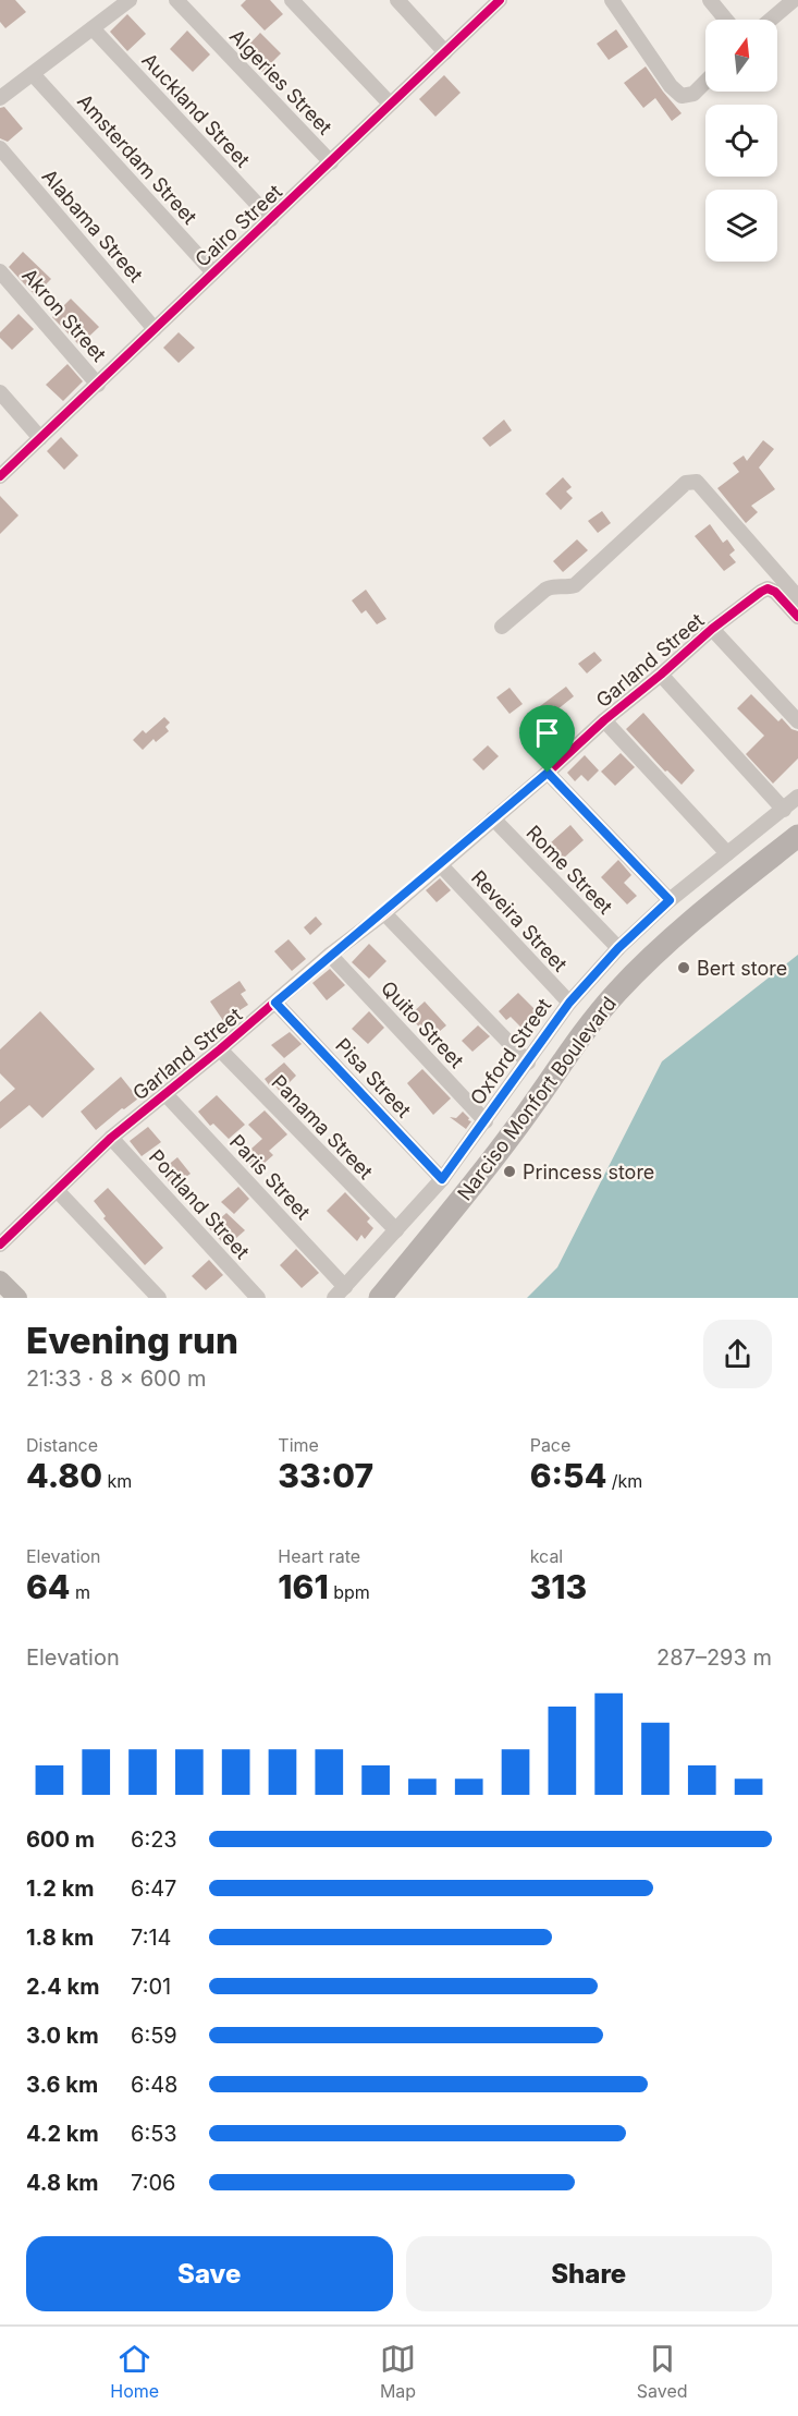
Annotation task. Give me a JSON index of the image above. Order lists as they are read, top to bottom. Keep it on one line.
{"streets":{"main road":["Narciso Monfort Boulevard"],"street":["Algeries Street","Auckland Street","Amsterdam Street","Alabama Street","Cairo Street","Akron Street","Garland Street","Rome Street","Reveira Street","Quito Street","Oxford Street","Pisa Street","Panama Street","Paris Street","Portland Street"]},"crossings":[["Algeries Street","Cairo Street"],["Auckland Street","Cairo Street"],["Amsterdam Street","Cairo Street"],["Alabama Street","Cairo Street"],["Cairo Street","Akron Street"],["Garland Street","Rome Street"],["Garland Street","Reveira Street"],["Garland Street","Quito Street"],["Garland Street","Pisa Street"],["Garland Street","Panama Street"],["Garland Street","Paris Street"],["Garland Street","Portland Street"],["Rome Street","Oxford Street"],["Reveira Street","Oxford Street"],["Quito Street","Oxford Street"],["Oxford Street","Pisa Street"],["Oxford Street","Panama Street"],["Oxford Street","Paris Street"]],"places":["Bert store","Princess store"],"north":"top","page":{"heading":["Evening run","21:33 · 8 × 600 m"],"stats":[["Distance","4.80 km"],["Time","33:07"],["Pace","6:54 /km"],["Elevation","64 m"],["Heart rate","161 bpm"],["kcal","313"]],"chart":["Elevation","287–293 m"],"list":[{"name":"600 m","note":"6:23"},{"name":"1.2 km","note":"6:47"},{"name":"1.8 km","note":"7:14"},{"name":"2.4 km","note":"7:01"},{"name":"3.0 km","note":"6:59"},{"name":"3.6 km","note":"6:48"},{"name":"4.2 km","note":"6:53"},{"name":"4.8 km","note":"7:06"}],"buttons":["Save","Share"],"tabs":["Home","Map","Saved"]}}
